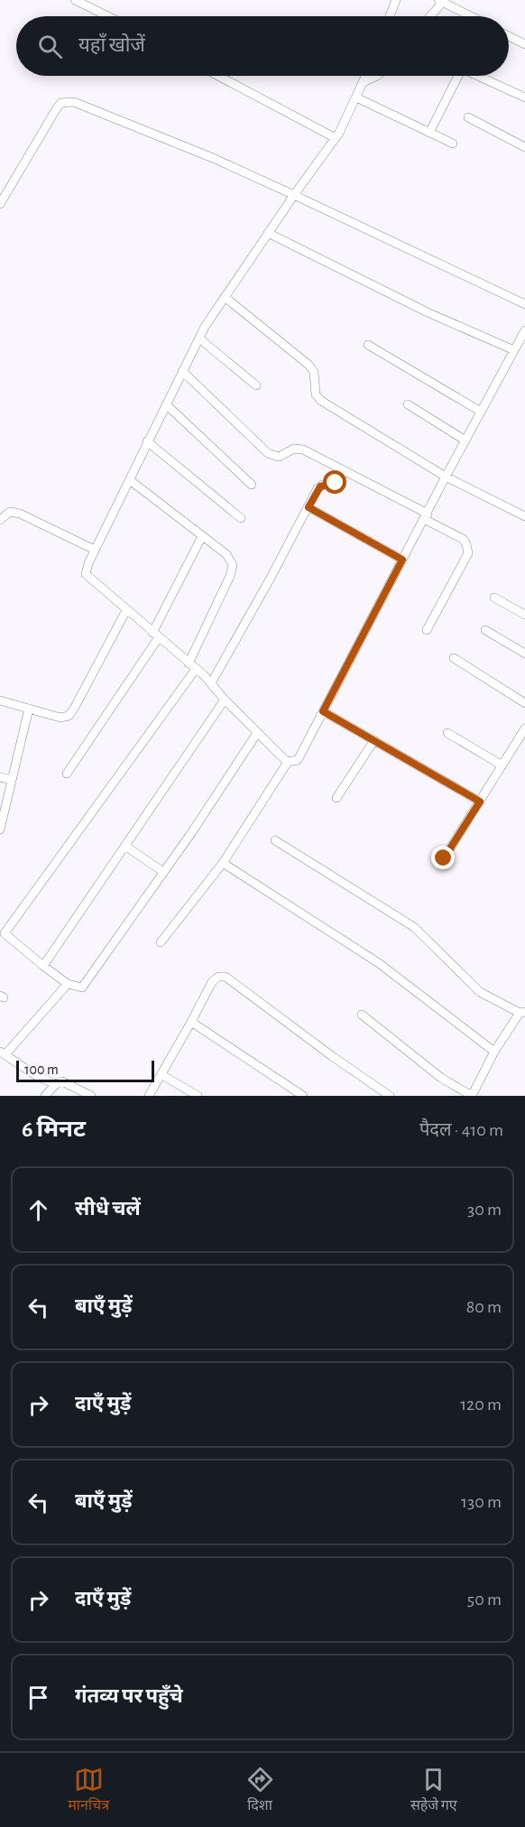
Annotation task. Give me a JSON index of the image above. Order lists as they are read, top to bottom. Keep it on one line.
{"scale_bar":"100 m","page":{"search":"यहाँ खोजें","scale":"100 m","heading":["6 मिनट","पैदल · 410 m"],"list":[["सीधे चलें","30 m"],["बाएँ मुड़ें","80 m"],["दाएँ मुड़ें","120 m"],["बाएँ मुड़ें","130 m"],["दाएँ मुड़ें","50 m"],"गंतव्य पर पहुँचे"],"nav":["मानचित्र","दिशा","सहेजे गए"]}}
